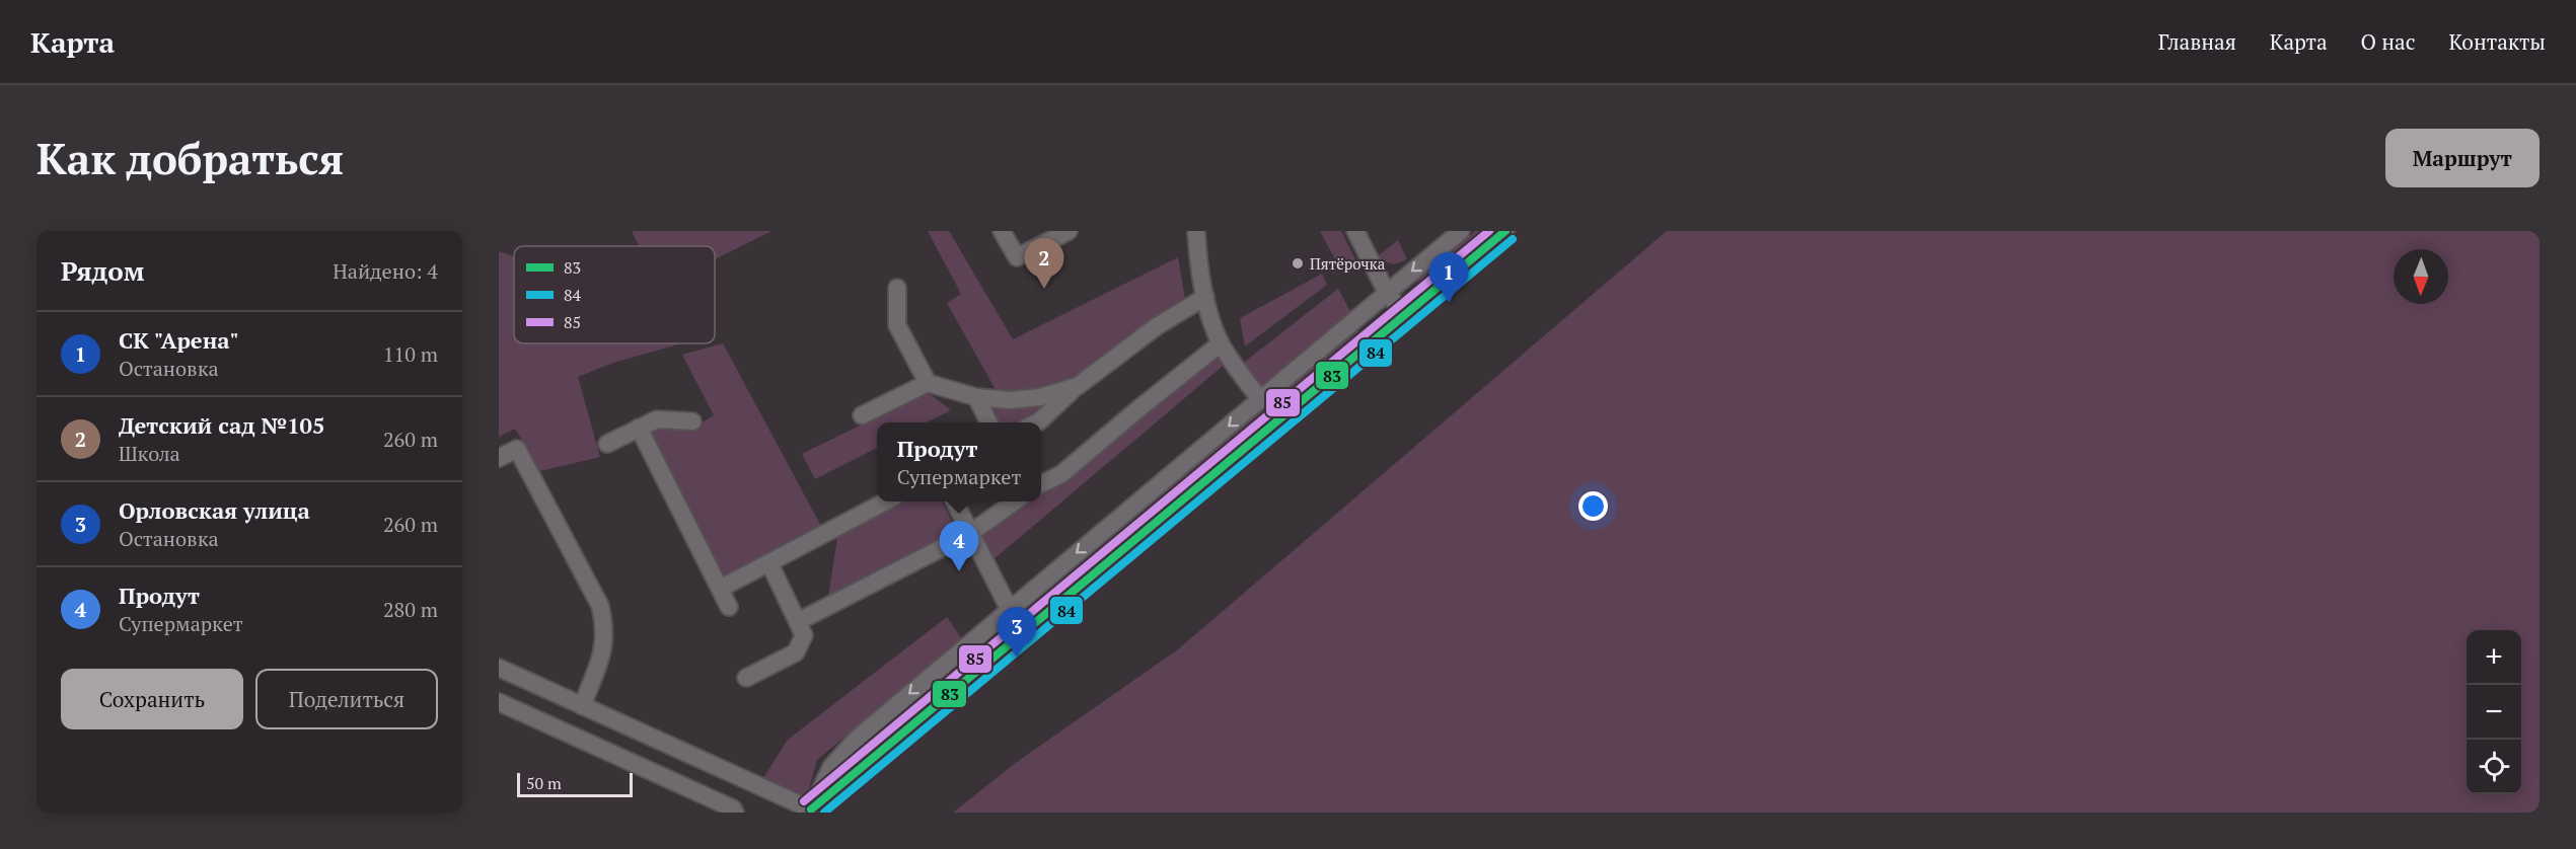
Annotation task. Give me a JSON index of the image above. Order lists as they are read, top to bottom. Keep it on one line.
{"places":["Пятёрочка"],"lines":["transit line 83","transit line 85","transit line 84"],"legend":["83","84","85"],"scale_bar":"50 m","north":"bottom","page":{"header":"Карта","nav":["Главная","Карта","О нас","Контакты"],"buttons":["Маршрут",["Сохранить","Поделиться"]],"title":"Как добраться","heading":["Рядом","Найдено: 4"],"pins":["2","1","4","3"],"list":[{"mark":"1","name":"СК \"Арена\"","note":"Остановка","value":"110 m"},{"mark":"2","name":"Детский сад №105","note":"Школа","value":"260 m"},{"mark":"3","name":"Орловская улица","note":"Остановка","value":"260 m"},{"mark":"4","name":"Продут","note":"Супермаркет","value":"280 m"}],"popup":["Продут","Супермаркет"],"map_buttons":["+","−"],"scale":"50 m"}}
